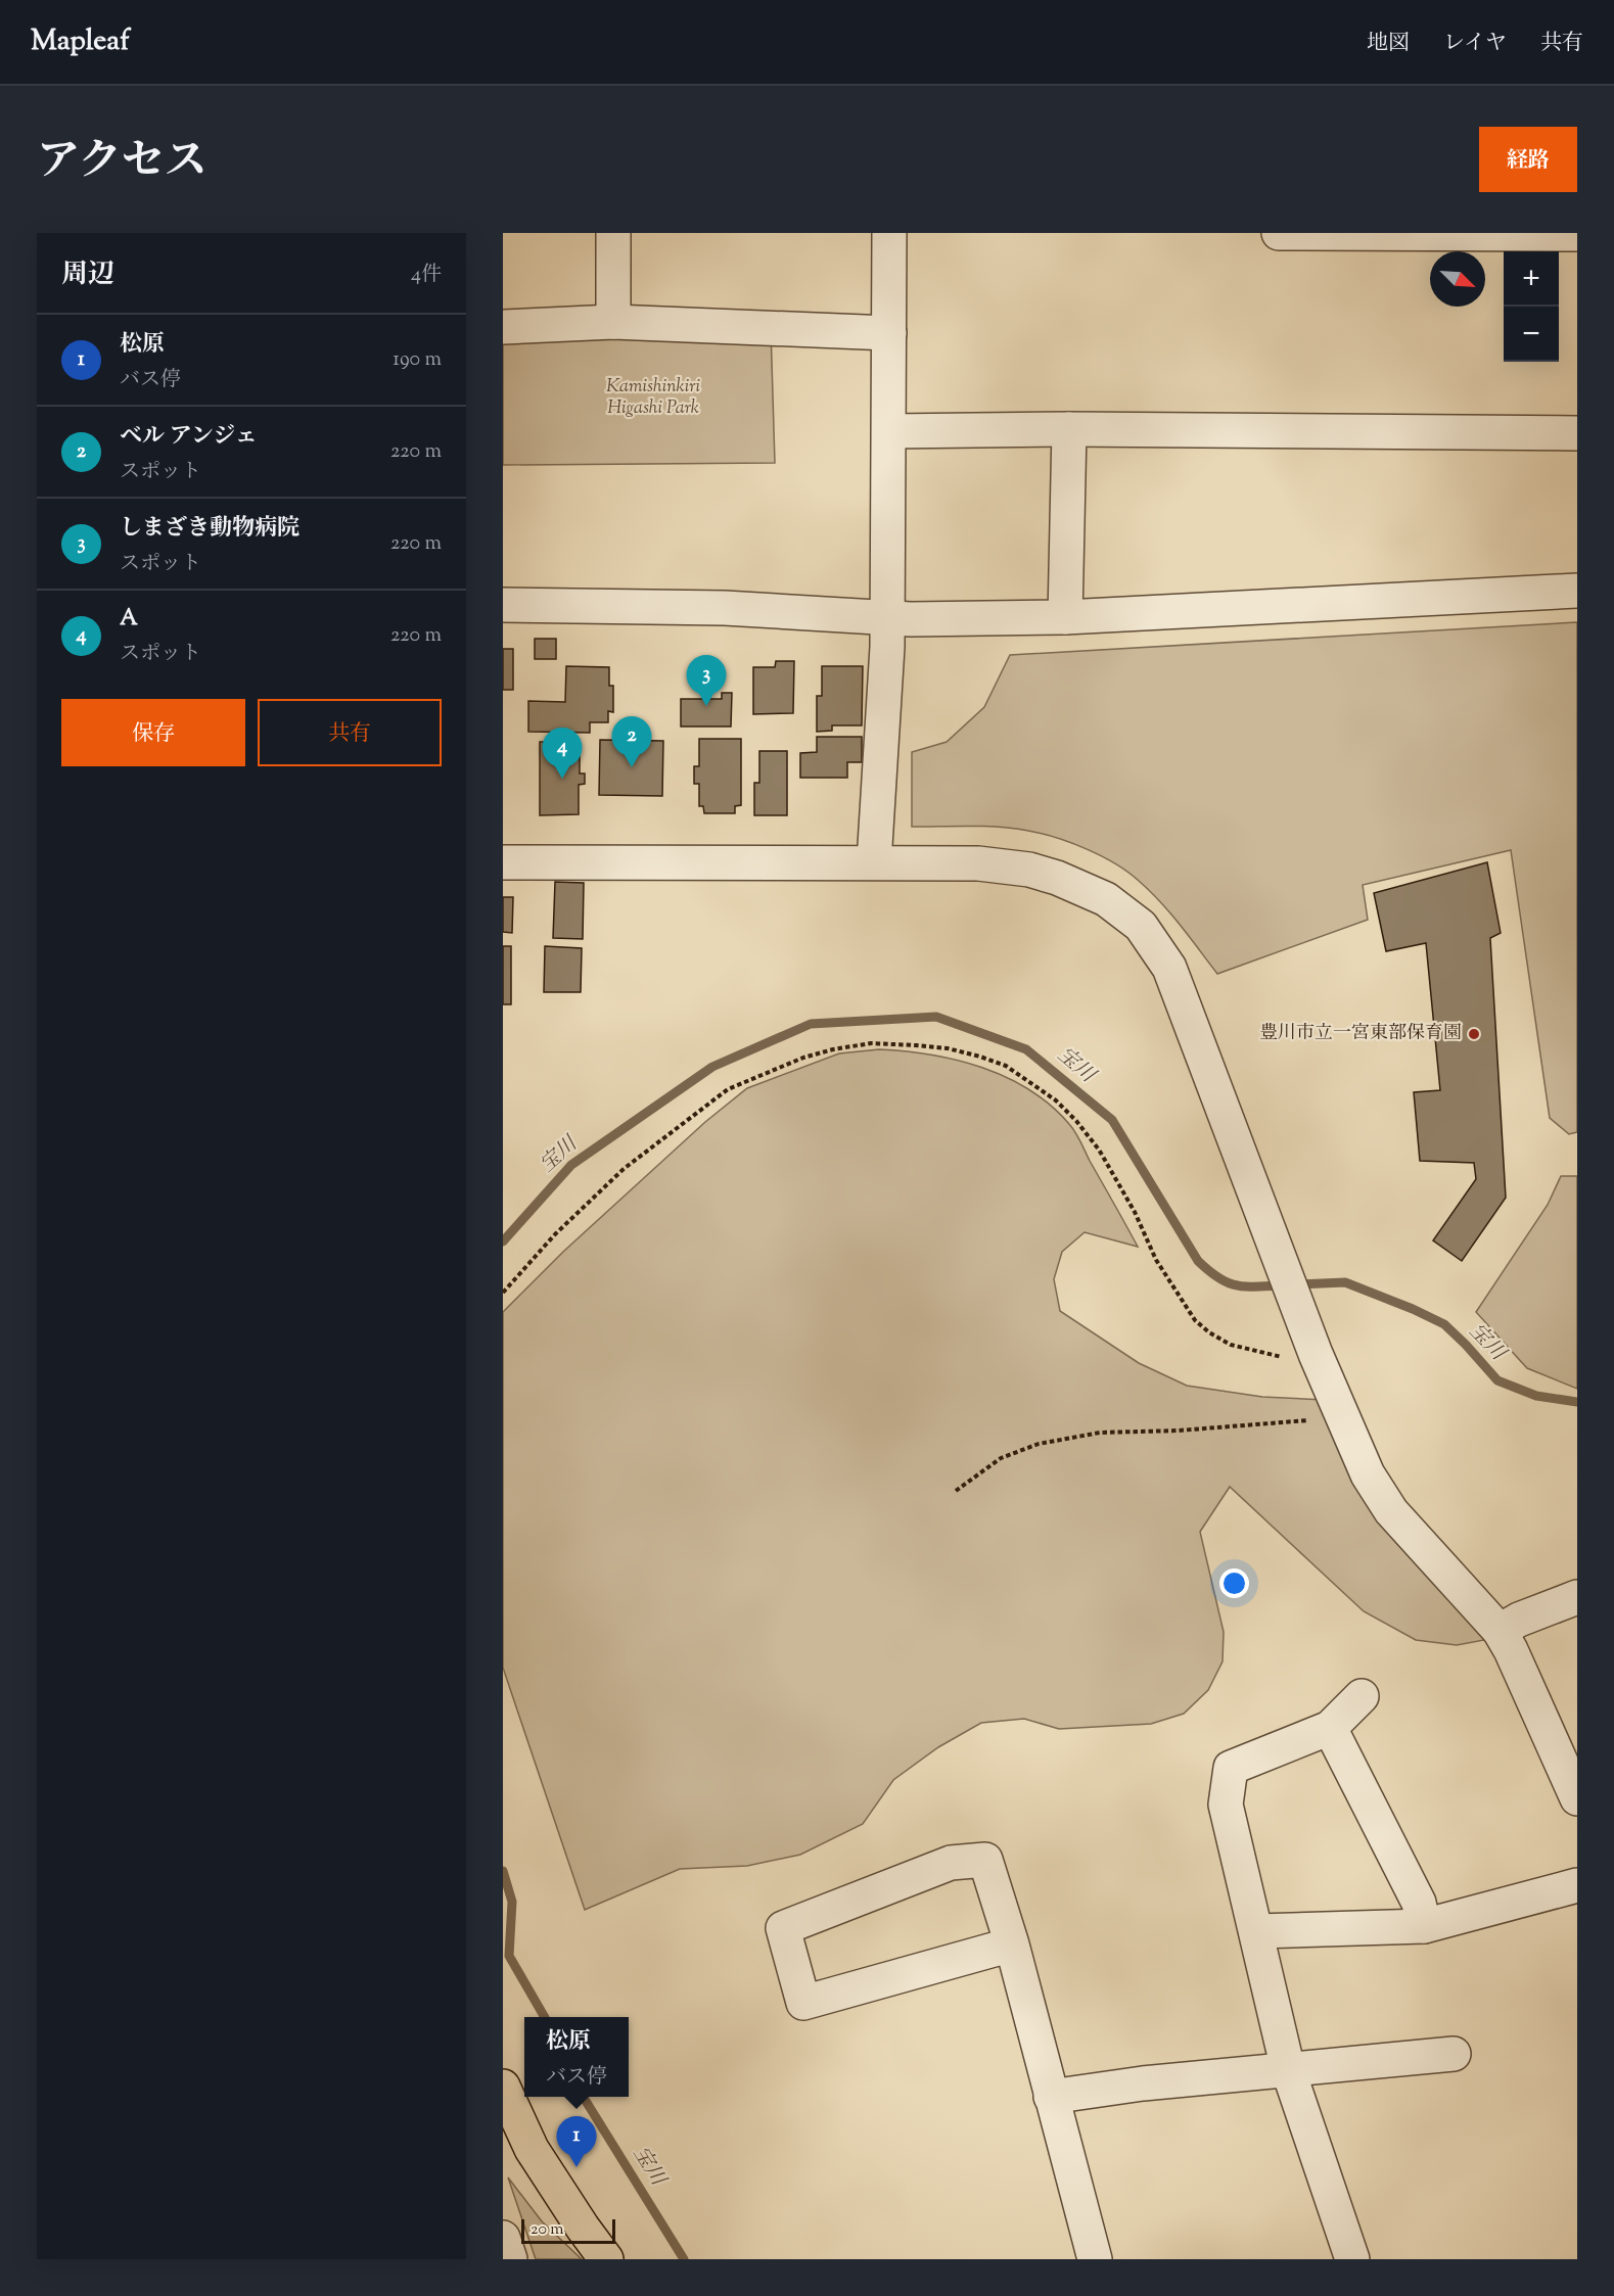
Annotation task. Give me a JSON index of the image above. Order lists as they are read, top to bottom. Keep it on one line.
{"water":["宝川"],"parks":["Kamishinkiri Higashi Park"],"places":["豊川市立一宮東部保育園"],"scale_bar":"20 m","north":"bottom right","page":{"header":"Mapleaf","nav":["地図","レイヤ","共有"],"title":"アクセス","buttons":["経路",["保存","共有"]],"heading":["周辺","4件"],"map_buttons":["+","−"],"list":[{"mark":"1","name":"松原","note":"バス停","value":"190 m"},{"mark":"2","name":"ベル アンジェ","note":"スポット","value":"220 m"},{"mark":"3","name":"しまざき動物病院","note":"スポット","value":"220 m"},{"mark":"4","name":"A","note":"スポット","value":"220 m"}],"pins":["3","2","4","1"],"popup":["松原","バス停"],"scale":"20 m"}}
